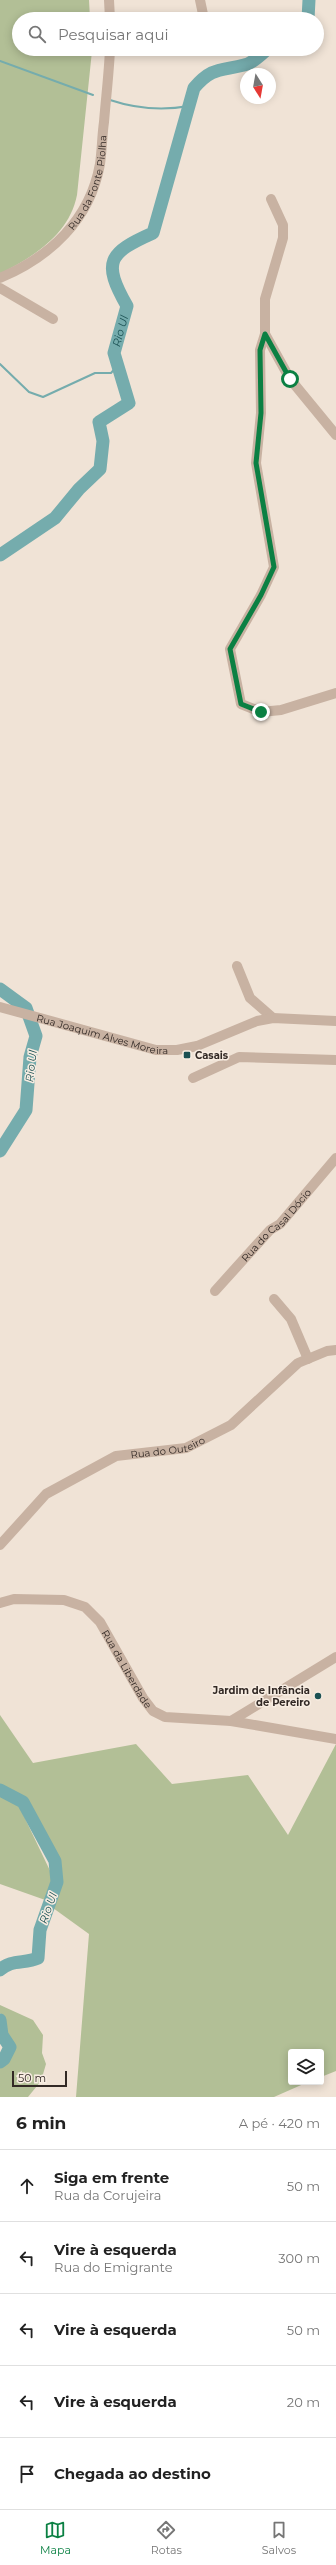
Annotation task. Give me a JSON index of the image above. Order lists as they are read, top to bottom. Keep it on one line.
{"streets":{"street":["Rua da Fonte Piolha","Rua Joaquim Alves Moreira","Rua do Casal Dócio","Rua do Outeiro","Rua da Liberdade"]},"water":["Rio Ul"],"places":{"transit":["Casais"],"other":["Jardim de Infância de Pereiro"]},"scale_bar":"50 m","north":"bottom","page":{"search":"Pesquisar aqui","scale":"50 m","heading":["6 min","A pé · 420 m"],"list":[["Siga em frente","Rua da Corujeira","50 m"],["Vire à esquerda","Rua do Emigrante","300 m"],["Vire à esquerda","50 m"],["Vire à esquerda","20 m"],"Chegada ao destino"],"nav":["Mapa","Rotas","Salvos"]}}
